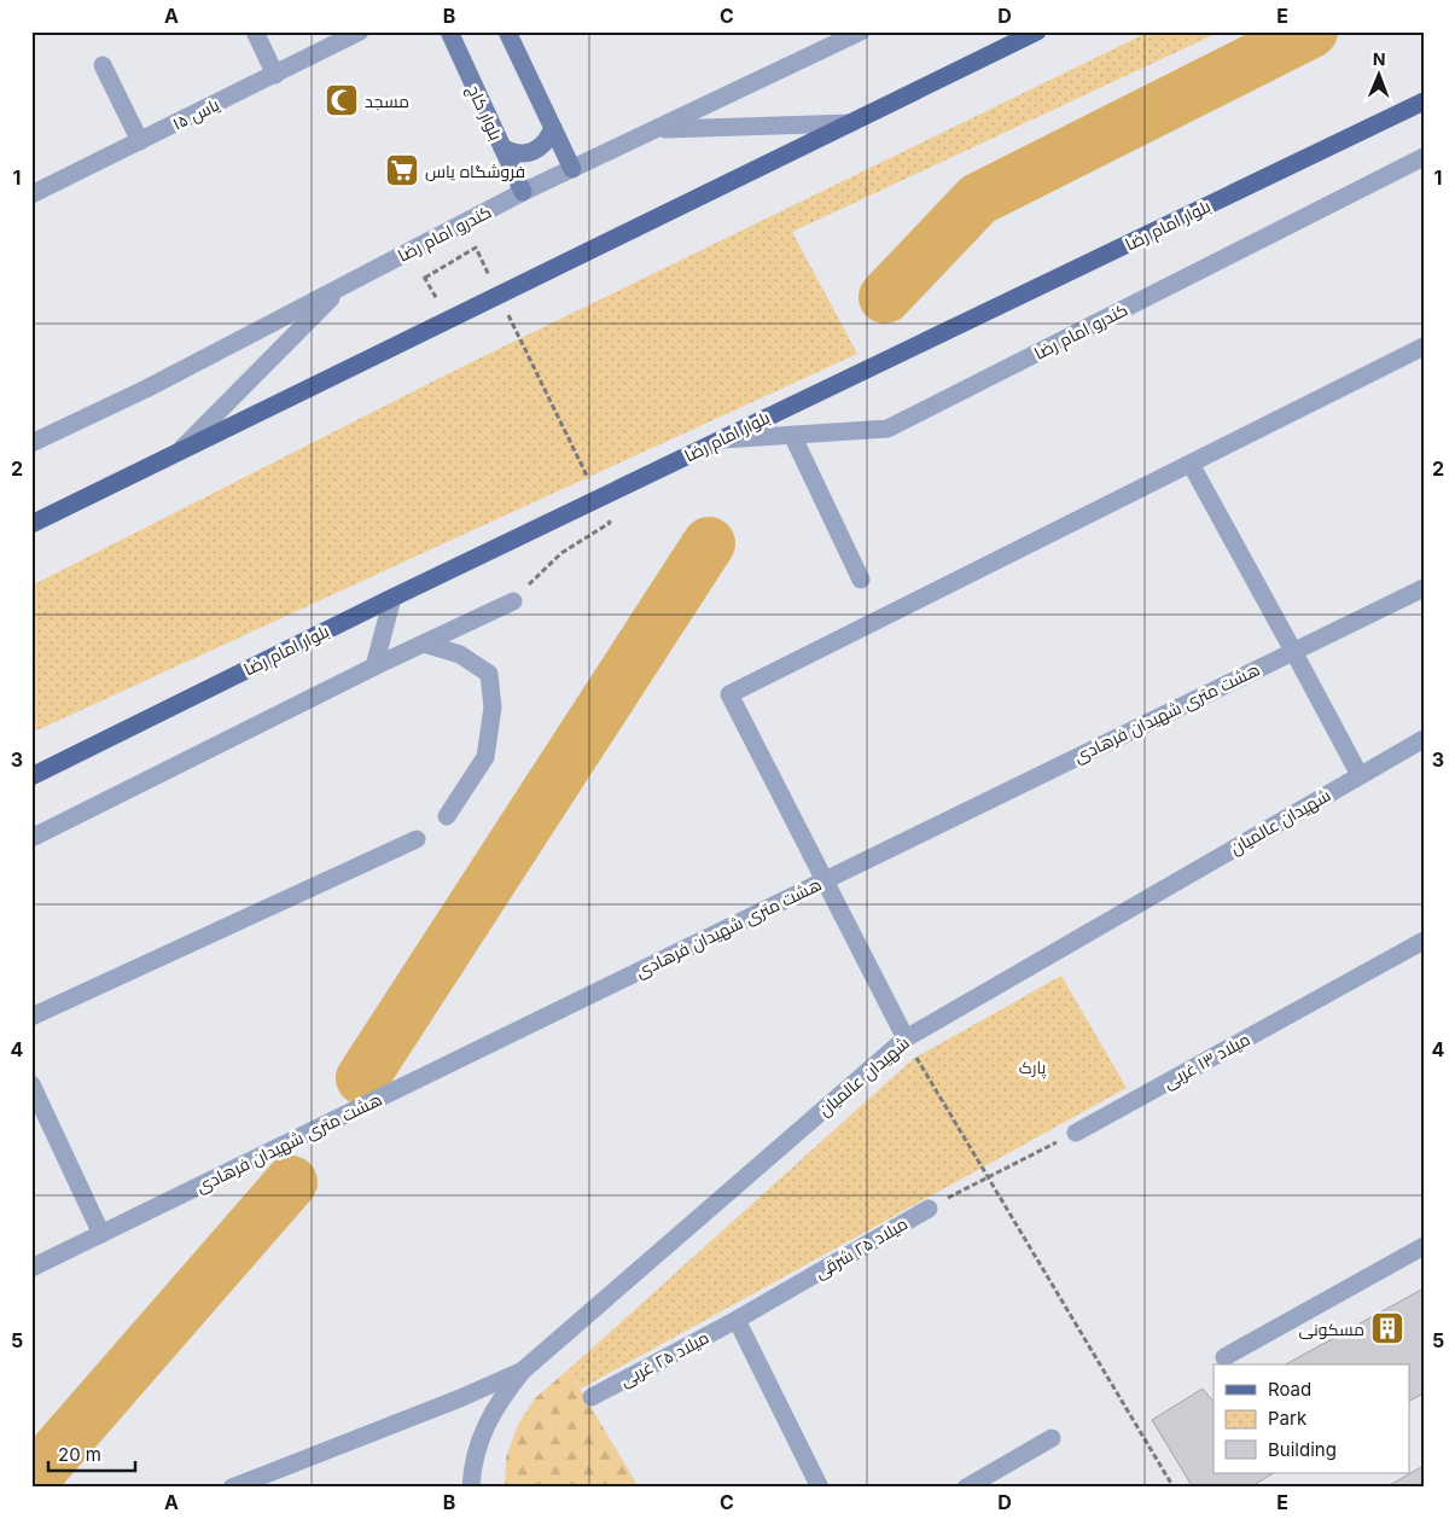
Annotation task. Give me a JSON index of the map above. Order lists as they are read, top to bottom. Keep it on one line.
{"streets":{"main road":["بلوار کاج","بلوار امام رضا"],"street":["یاس ۱۵","کندرو امام رضا","هشت متری شهیدان فرهادی","شهیدان عالمیان","میلاد ۱۳ غربی","میلاد ۲۵ شرقی","میلاد ۲۵ غربی"]},"crossings":[["بلوار کاج","کندرو امام رضا"],["بلوار امام رضا","کندرو امام رضا"],["میلاد ۲۵ شرقی","میلاد ۲۵ غربی"]],"parks":["پارک"],"places":{"mosque":["مسجد"],"supermarket":["فروشگاه یاس"],"building":["مسکونی"]},"legend":["Road","Park","Building"],"scale_bar":"20 m","north":"top","grid":{"columns":["A","B","C","D","E"],"rows":["1","2","3","4","5"]}}
